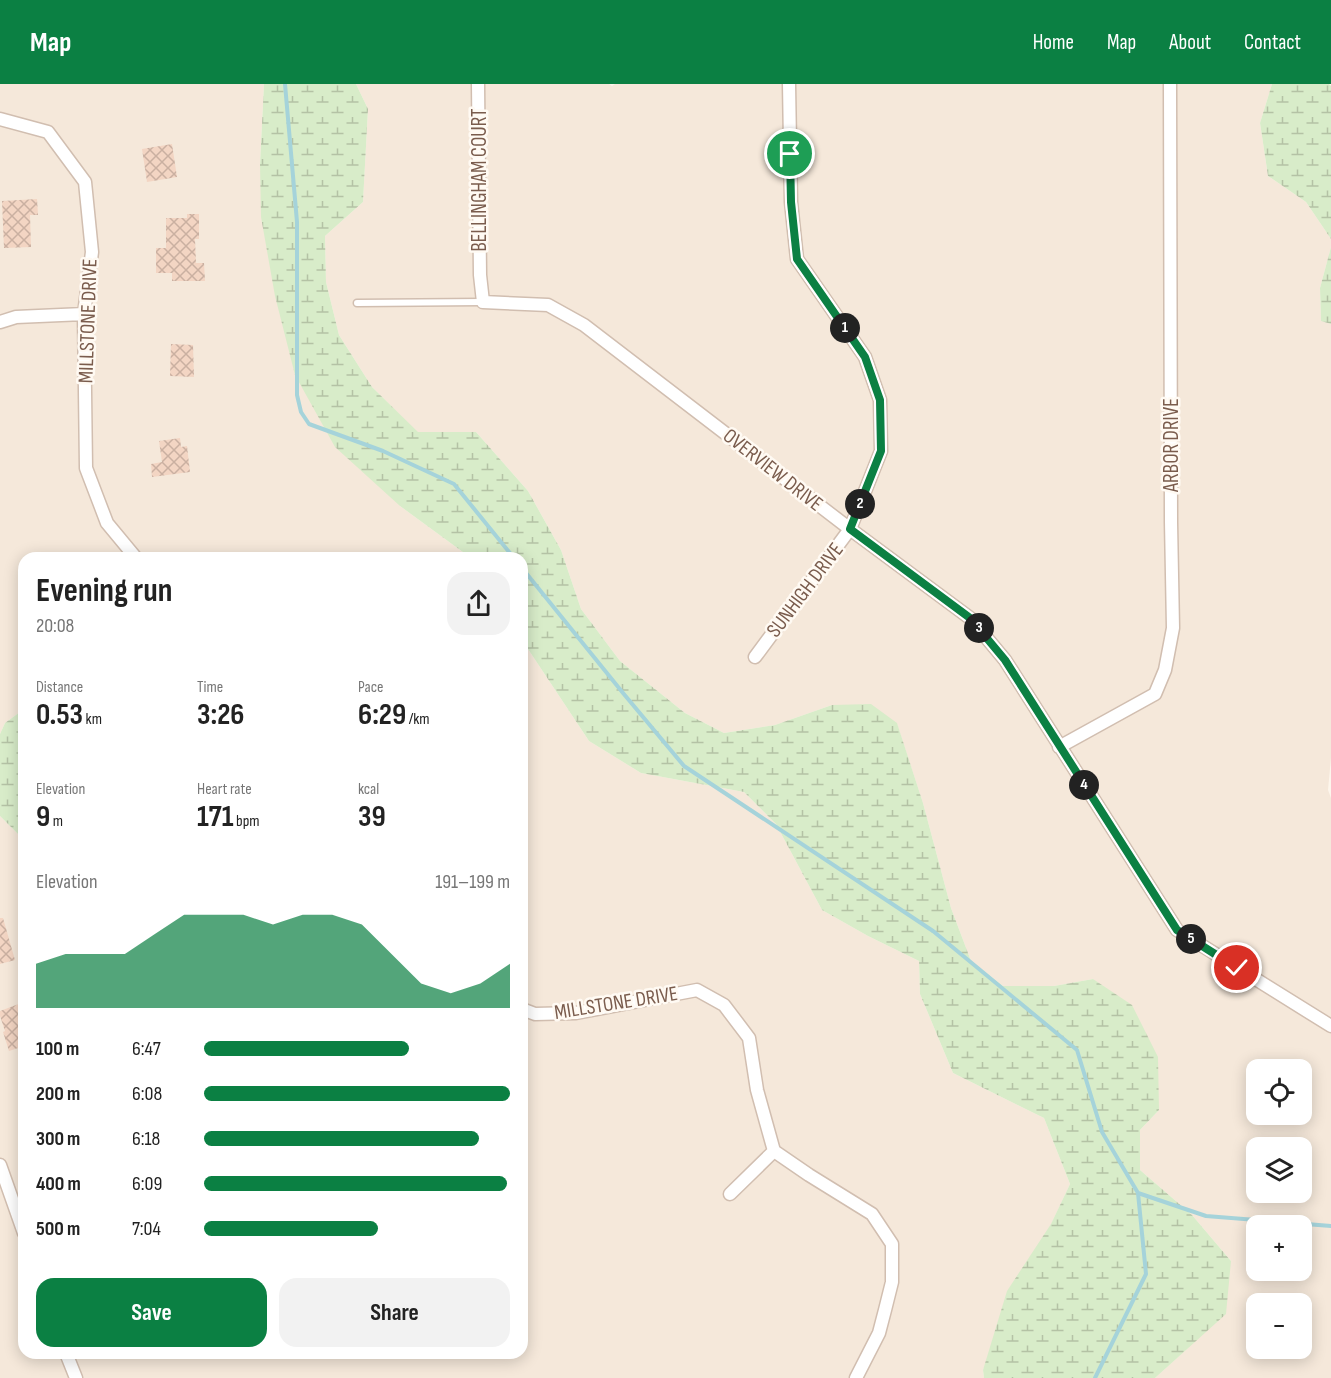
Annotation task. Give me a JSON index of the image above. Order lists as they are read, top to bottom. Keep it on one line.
{"streets":{"street":["BELLINGHAM COURT","MILLSTONE DRIVE","ARBOR DRIVE","OVERVIEW DRIVE","SUNHIGH DRIVE"]},"crossings":[["BELLINGHAM COURT","OVERVIEW DRIVE"],["ARBOR DRIVE","OVERVIEW DRIVE"],["OVERVIEW DRIVE","SUNHIGH DRIVE"]],"page":{"header":"Map","nav":["Home","Map","About","Contact"],"pins":["1","2","3","4","5"],"heading":["Evening run","20:08"],"stats":[["Distance","0.53 km"],["Time","3:26"],["Pace","6:29 /km"],["Elevation","9 m"],["Heart rate","171 bpm"],["kcal","39"]],"chart":["Elevation","191–199 m"],"list":[{"name":"100 m","note":"6:47"},{"name":"200 m","note":"6:08"},{"name":"300 m","note":"6:18"},{"name":"400 m","note":"6:09"},{"name":"500 m","note":"7:04"}],"map_buttons":["+","−"],"buttons":["Save","Share"]}}
